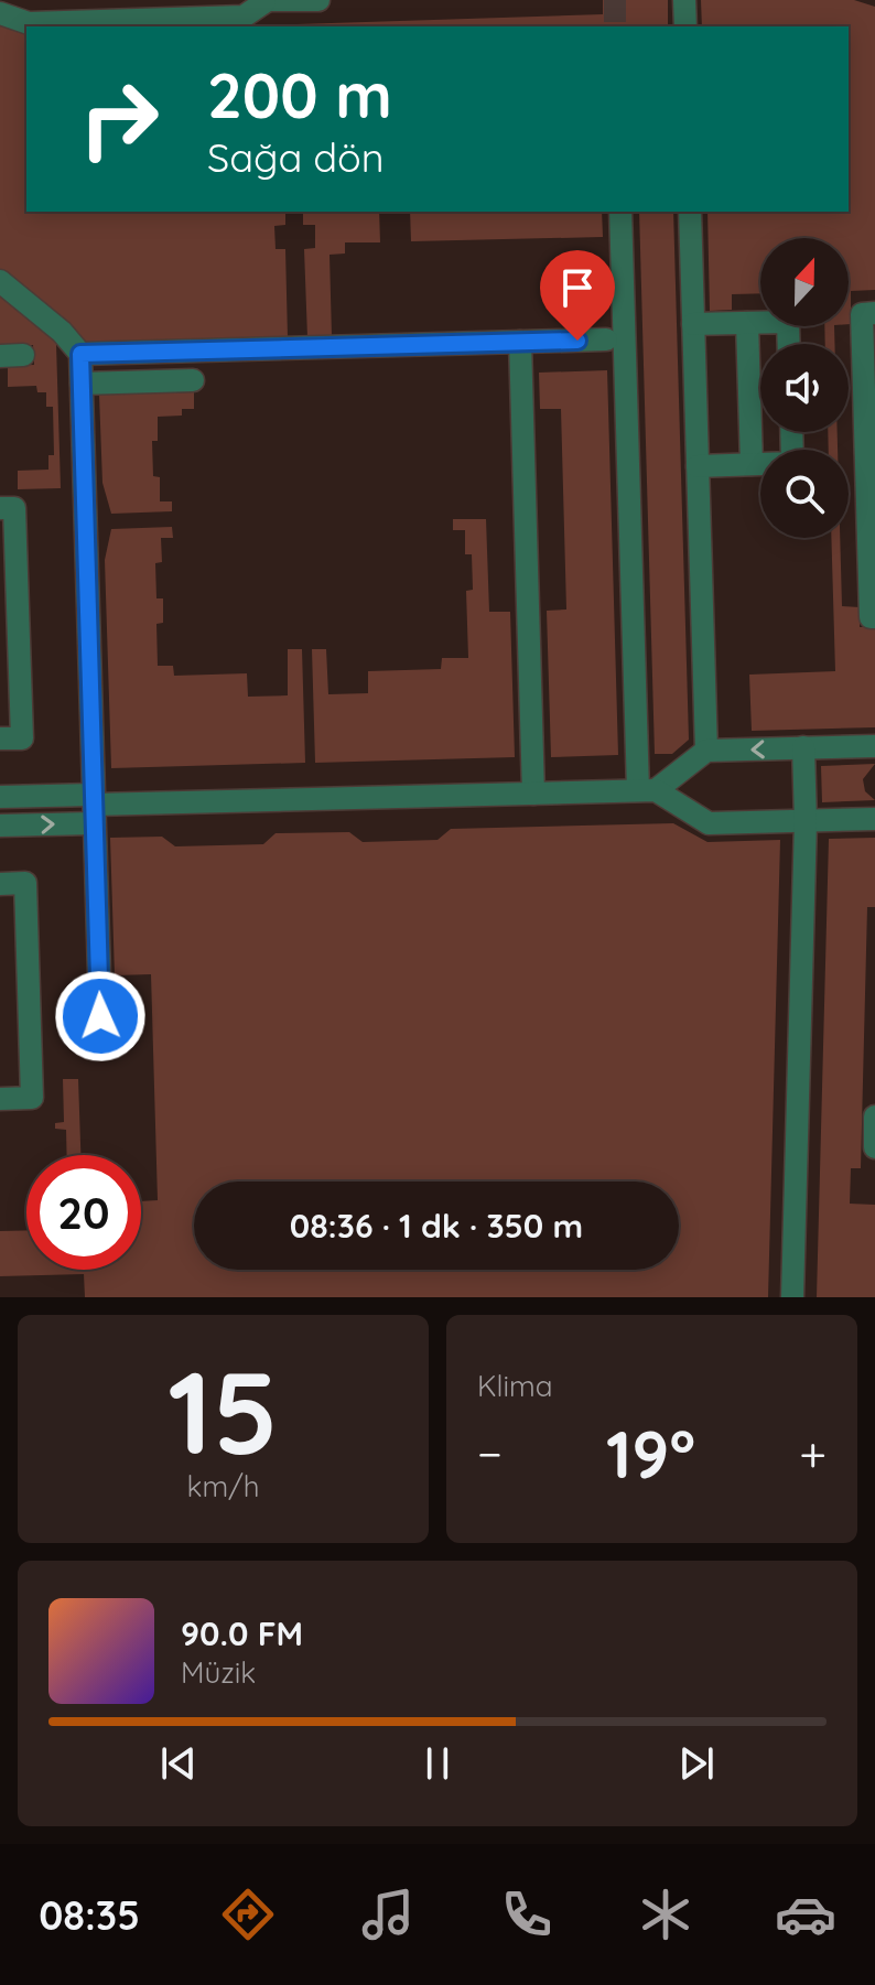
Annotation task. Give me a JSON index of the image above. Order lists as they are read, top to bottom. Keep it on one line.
{"north":"top","page":{"turn":["200 m","Sağa dön"],"limit":"20","trip":"08:36 · 1 dk · 350 m","tile":[["15","km/h"],"Klima"],"heat":["−","19°","+"],"song":["90.0 FM","Müzik"],"tabs":"08:35"}}
